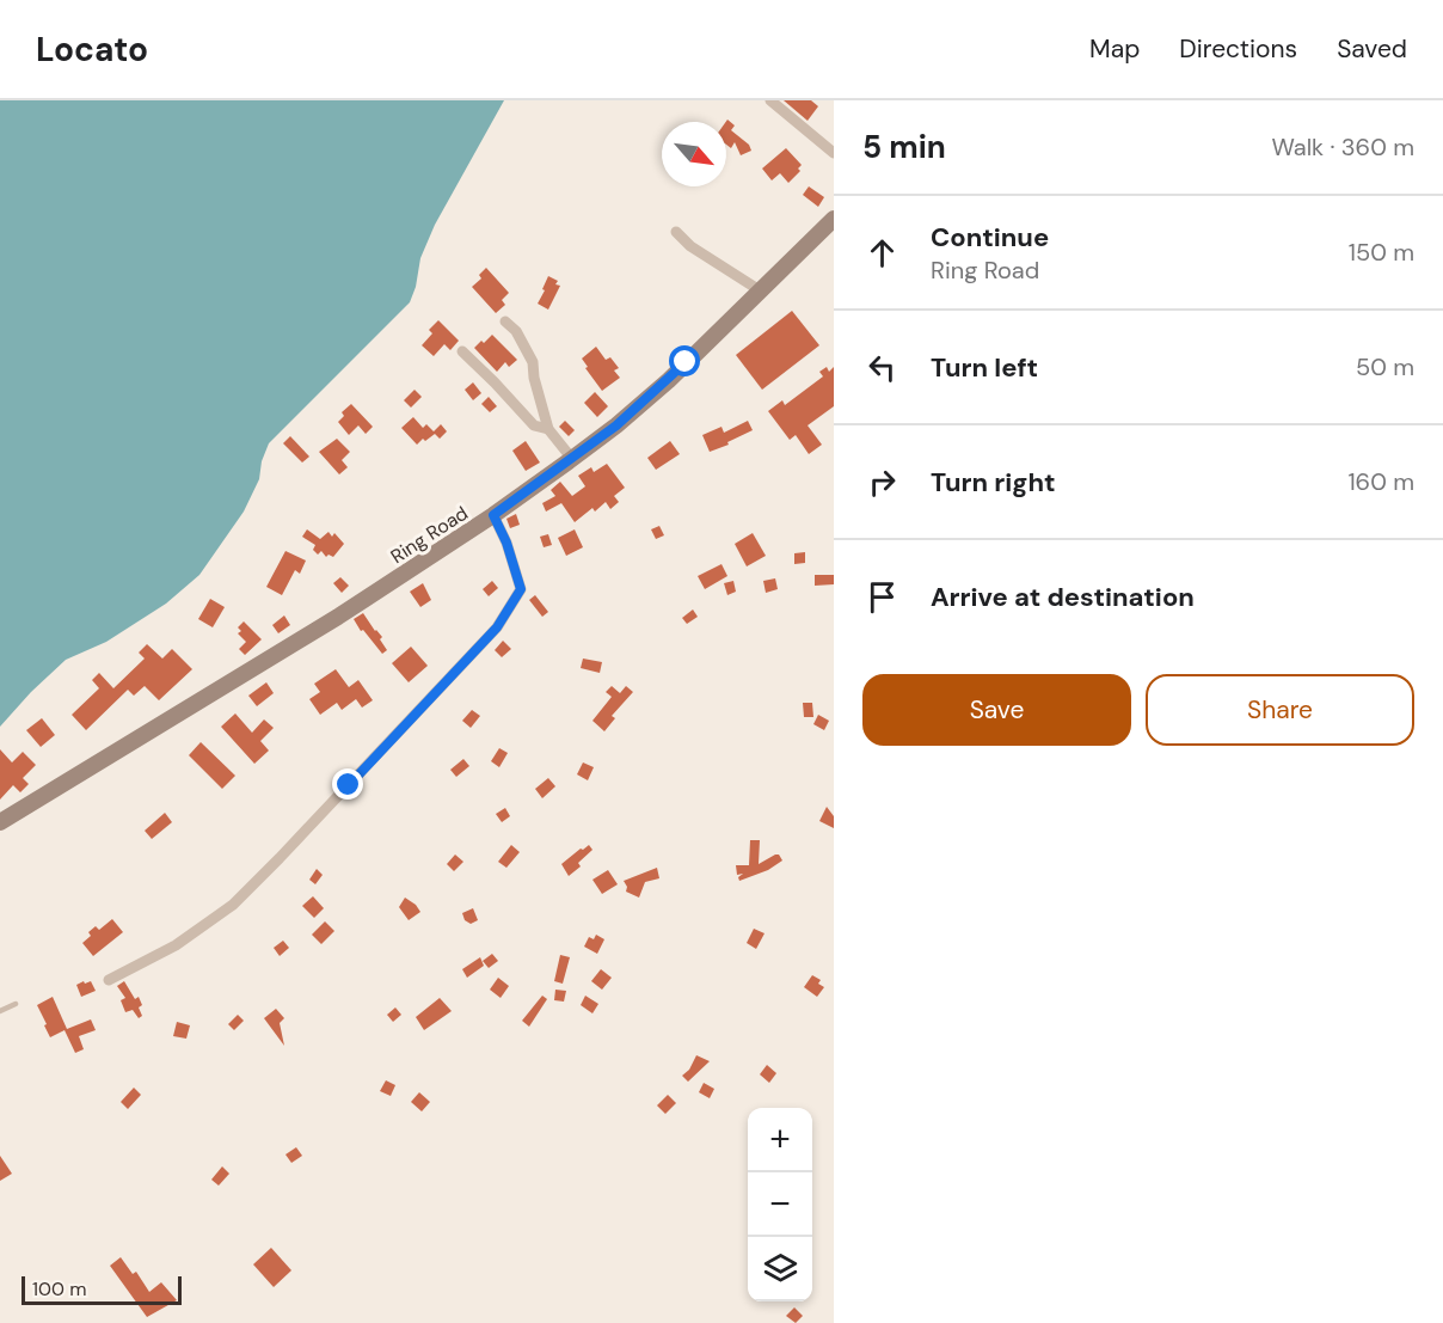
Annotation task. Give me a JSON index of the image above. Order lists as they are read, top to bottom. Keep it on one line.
{"streets":{"main road":["Ring Road"]},"scale_bar":"100 m","north":"bottom right","page":{"header":"Locato","nav":["Map","Directions","Saved"],"heading":["5 min","Walk · 360 m"],"list":[["Continue","Ring Road","150 m"],["Turn left","50 m"],["Turn right","160 m"],"Arrive at destination"],"buttons":["Save","Share"],"map_buttons":["+","−"],"scale":"100 m"}}
